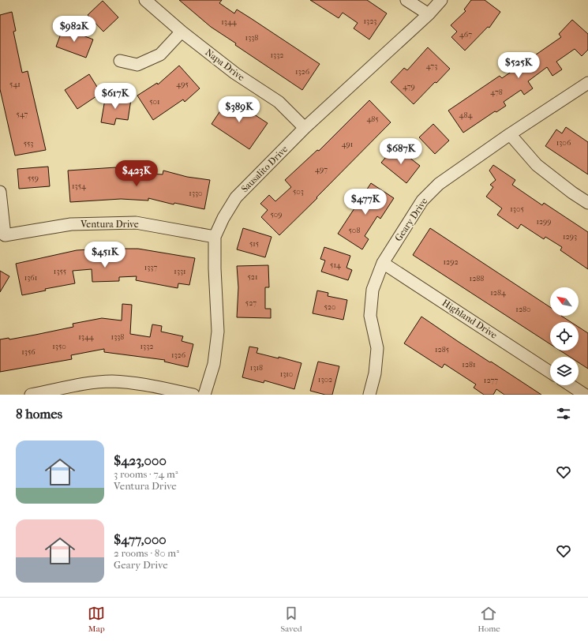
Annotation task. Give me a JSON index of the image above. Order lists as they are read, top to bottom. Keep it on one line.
{"streets":{"street":["Napa Drive","Sausalito Drive","Geary Drive","Ventura Drive","Highland Drive"]},"crossings":[["Napa Drive","Sausalito Drive"],["Sausalito Drive","Ventura Drive"],["Geary Drive","Highland Drive"]],"house_numbers":["1323","1344","467","1338","1332","473","1326","541","495","479","478","501","547","484","485","1306","553","491","497","559","1354","503","1330","1305","509","1299","508","1293","515","1292","514","1337","1355","1331","521","1361","1288","1284","527","520","1280","1344","1338","1350","1332","1285","1356","1326","1281","1318","1310","1302","1277"],"north":"top left","page":{"price":["$982K","$525K","$617K","$389K","$687K","$423K","$477K","$451K"],"heading":"8 homes","list":[{"name":"$423,000","note":"3 rooms · 74 m² · Ventura Drive"},{"name":"$477,000","note":"2 rooms · 80 m² · Geary Drive"}],"tabs":["Map","Saved","Home"]}}
